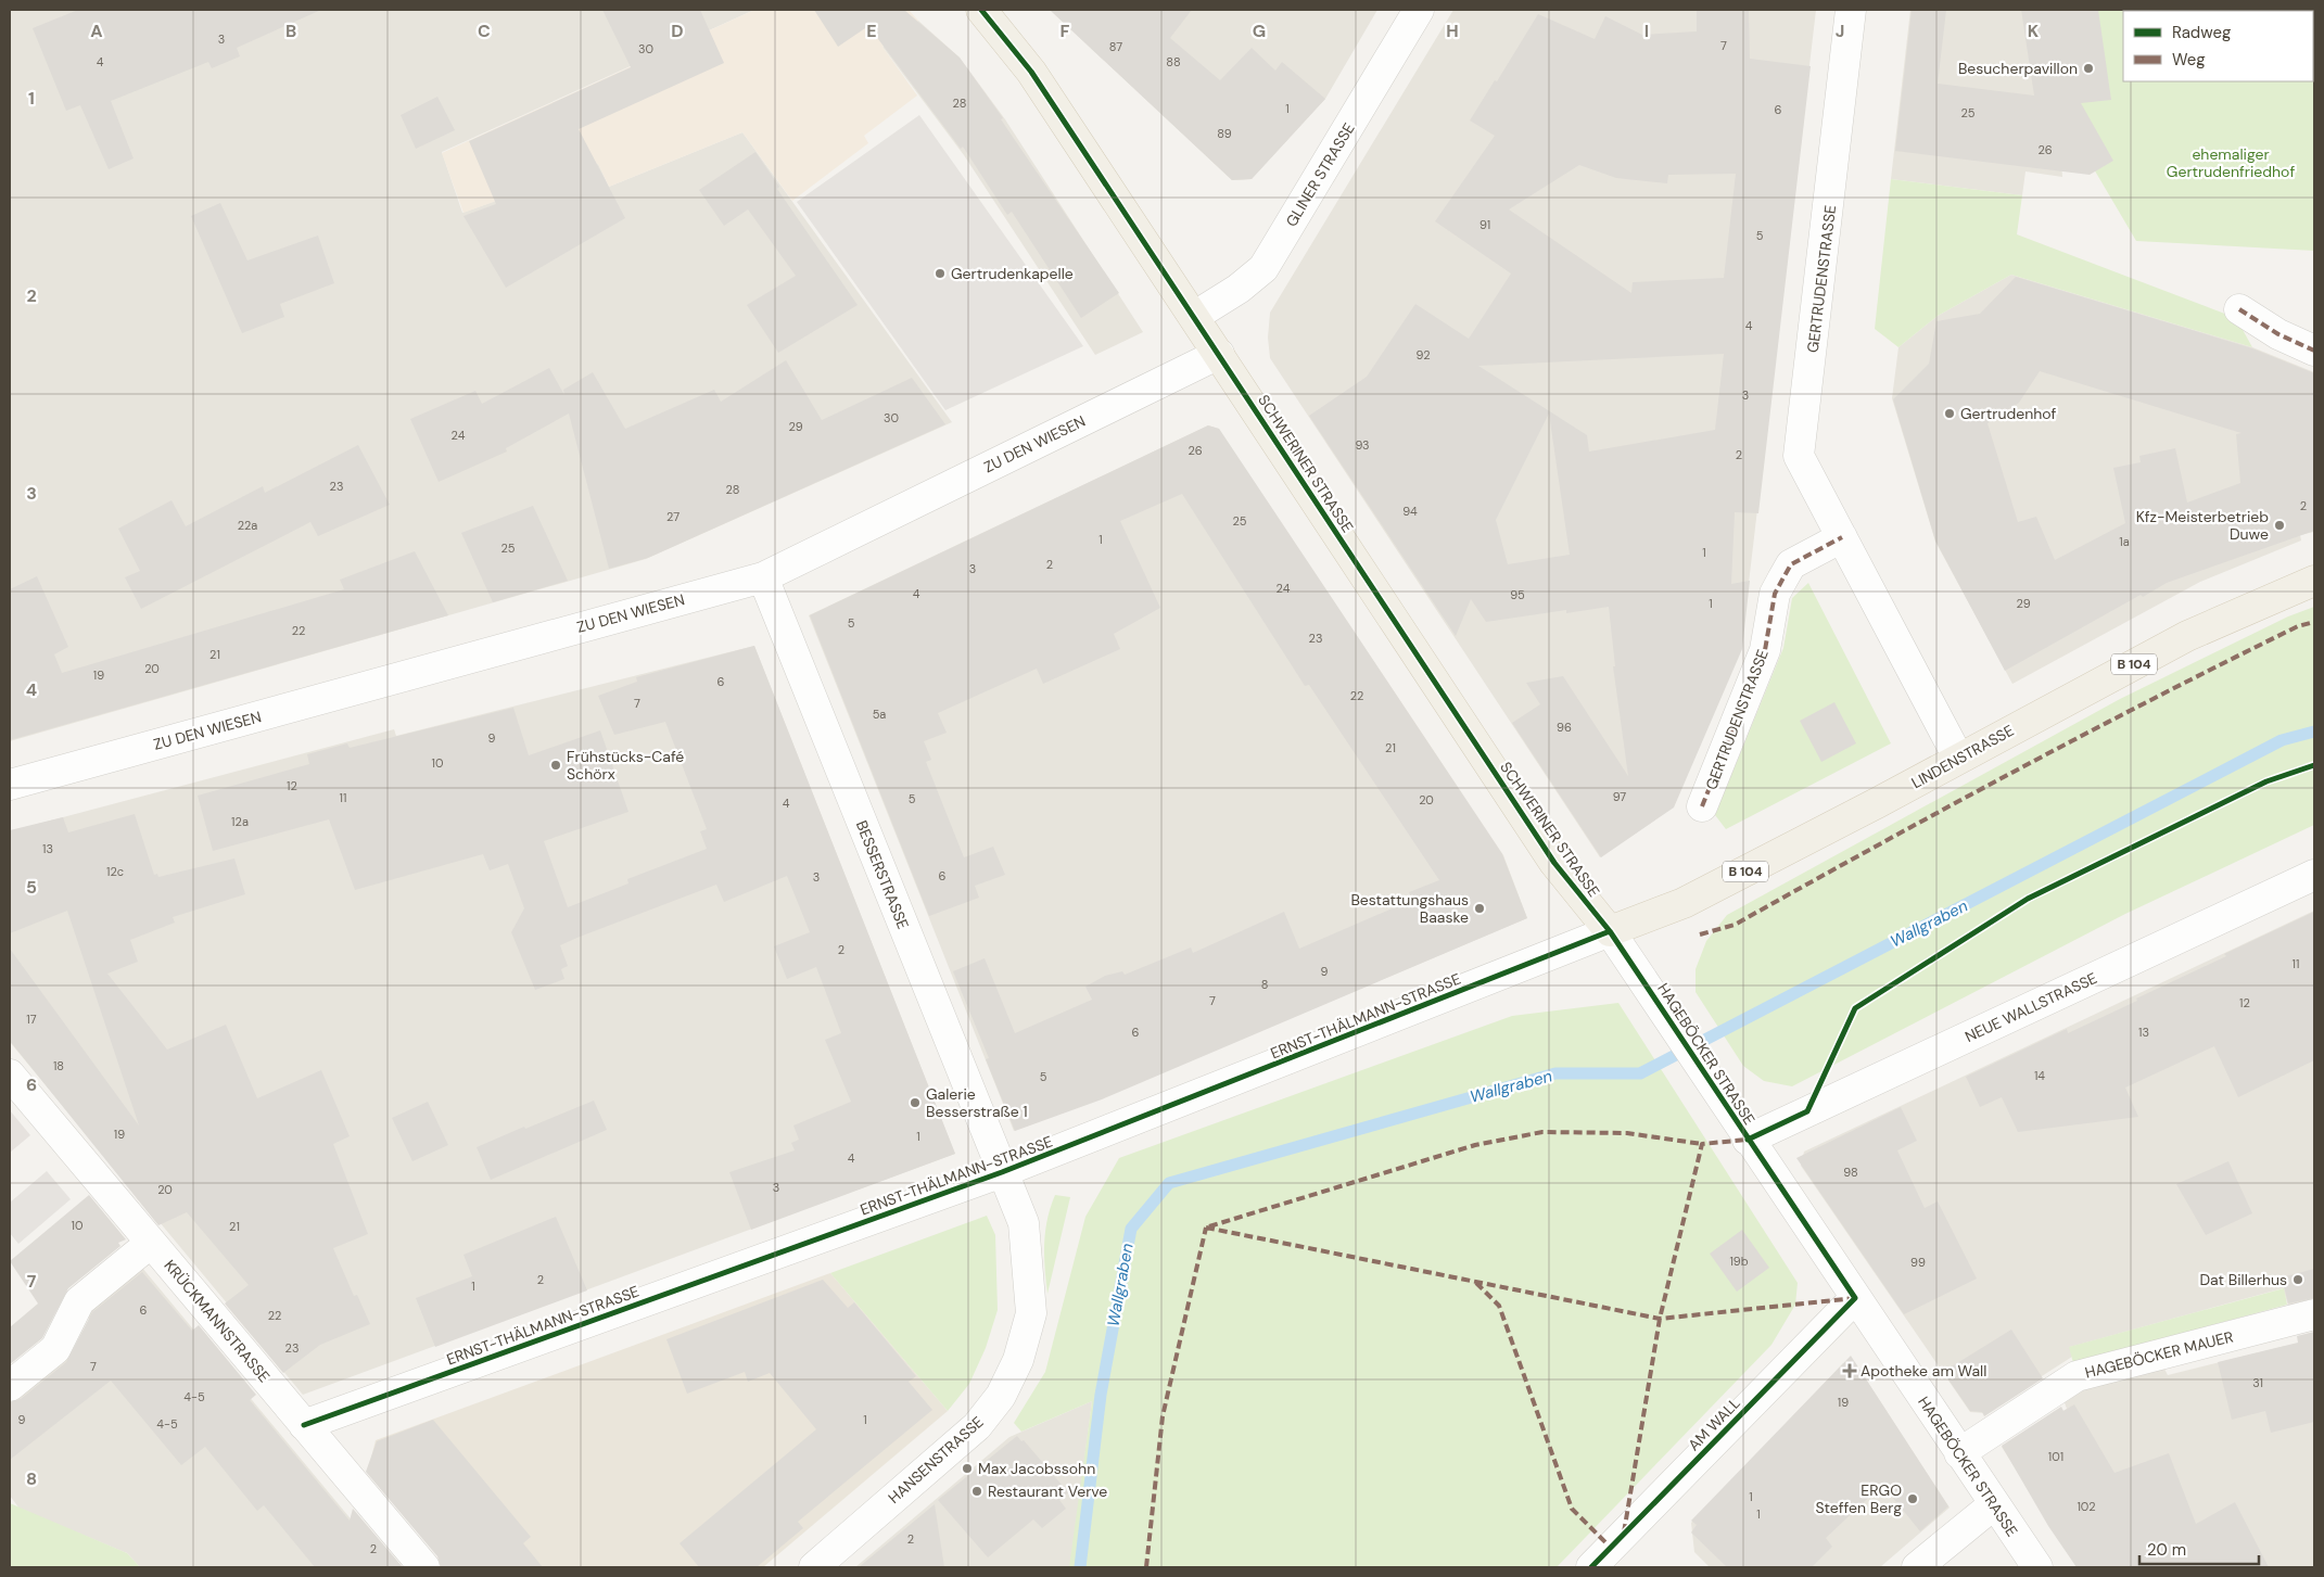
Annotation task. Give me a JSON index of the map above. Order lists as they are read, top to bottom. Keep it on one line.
{"streets":{"main road":["SCHWERINER STRASSE","B 104","LINDENSTRASSE"],"street":["GLINER STRASSE","GERTRUDENSTRASSE","ZU DEN WIESEN","BESSERSTRASSE","NEUE WALLSTRASSE","ERNST-THÄLMANN-STRASSE","HAGEBÖCKER STRASSE","KRÜCKMANNSTRASSE","HAGEBÖCKER MAUER","AM WALL","HANSENSTRASSE"]},"crossings":[["GLINER STRASSE","SCHWERINER STRASSE"],["GERTRUDENSTRASSE","LINDENSTRASSE"],["ZU DEN WIESEN","SCHWERINER STRASSE"],["ZU DEN WIESEN","BESSERSTRASSE"],["SCHWERINER STRASSE","LINDENSTRASSE"],["SCHWERINER STRASSE","ERNST-THÄLMANN-STRASSE"],["SCHWERINER STRASSE","HAGEBÖCKER STRASSE"],["LINDENSTRASSE","ERNST-THÄLMANN-STRASSE"],["LINDENSTRASSE","HAGEBÖCKER STRASSE"],["BESSERSTRASSE","ERNST-THÄLMANN-STRASSE"],["BESSERSTRASSE","HANSENSTRASSE"],["NEUE WALLSTRASSE","HAGEBÖCKER STRASSE"],["ERNST-THÄLMANN-STRASSE","HAGEBÖCKER STRASSE"],["ERNST-THÄLMANN-STRASSE","KRÜCKMANNSTRASSE"],["ERNST-THÄLMANN-STRASSE","HANSENSTRASSE"],["HAGEBÖCKER STRASSE","HAGEBÖCKER MAUER"],["HAGEBÖCKER STRASSE","AM WALL"]],"water":["Wallgraben"],"parks":["ehemaliger Gertrudenfriedhof"],"places":{"other":["Besucherpavillon","Gertrudenkapelle","Gertrudenhof","Kfz-Meisterbetrieb Duwe","Frühstücks-Café Schörx","Bestattungshaus Baaske","Galerie Besserstraße 1","Dat Billerhus","Max Jacobssohn","Restaurant Verve","ERGO Steffen Berg"],"health":["Apotheke am Wall"]},"house_numbers":["3","7","87","30","4","88","28","1","6","25","89","26","91","5","4","92","3","30","29","24","93","26","2","23","28","2","94","27","25","22a","1","1a","25","1","2","3","24","4","95","1","29","5","22","23","21","20","19","6","22","7","5a","96","9","21","10","12","97","11","5","20","4","12a","13","12c","6","3","2","11","9","8","7","12","17","6","13","18","14","5","19","1","4","98","3","20","10","21","19b","99","2","1","6","22","23","7","31","4-5","19","9","1","4-5","101","1","102","1","2","2"],"legend":["Radweg","Weg"],"scale_bar":"20 m","grid":{"columns":["A","B","C","D","E","F","G","H","I","J","K"],"rows":["1","2","3","4","5","6","7","8"]}}
